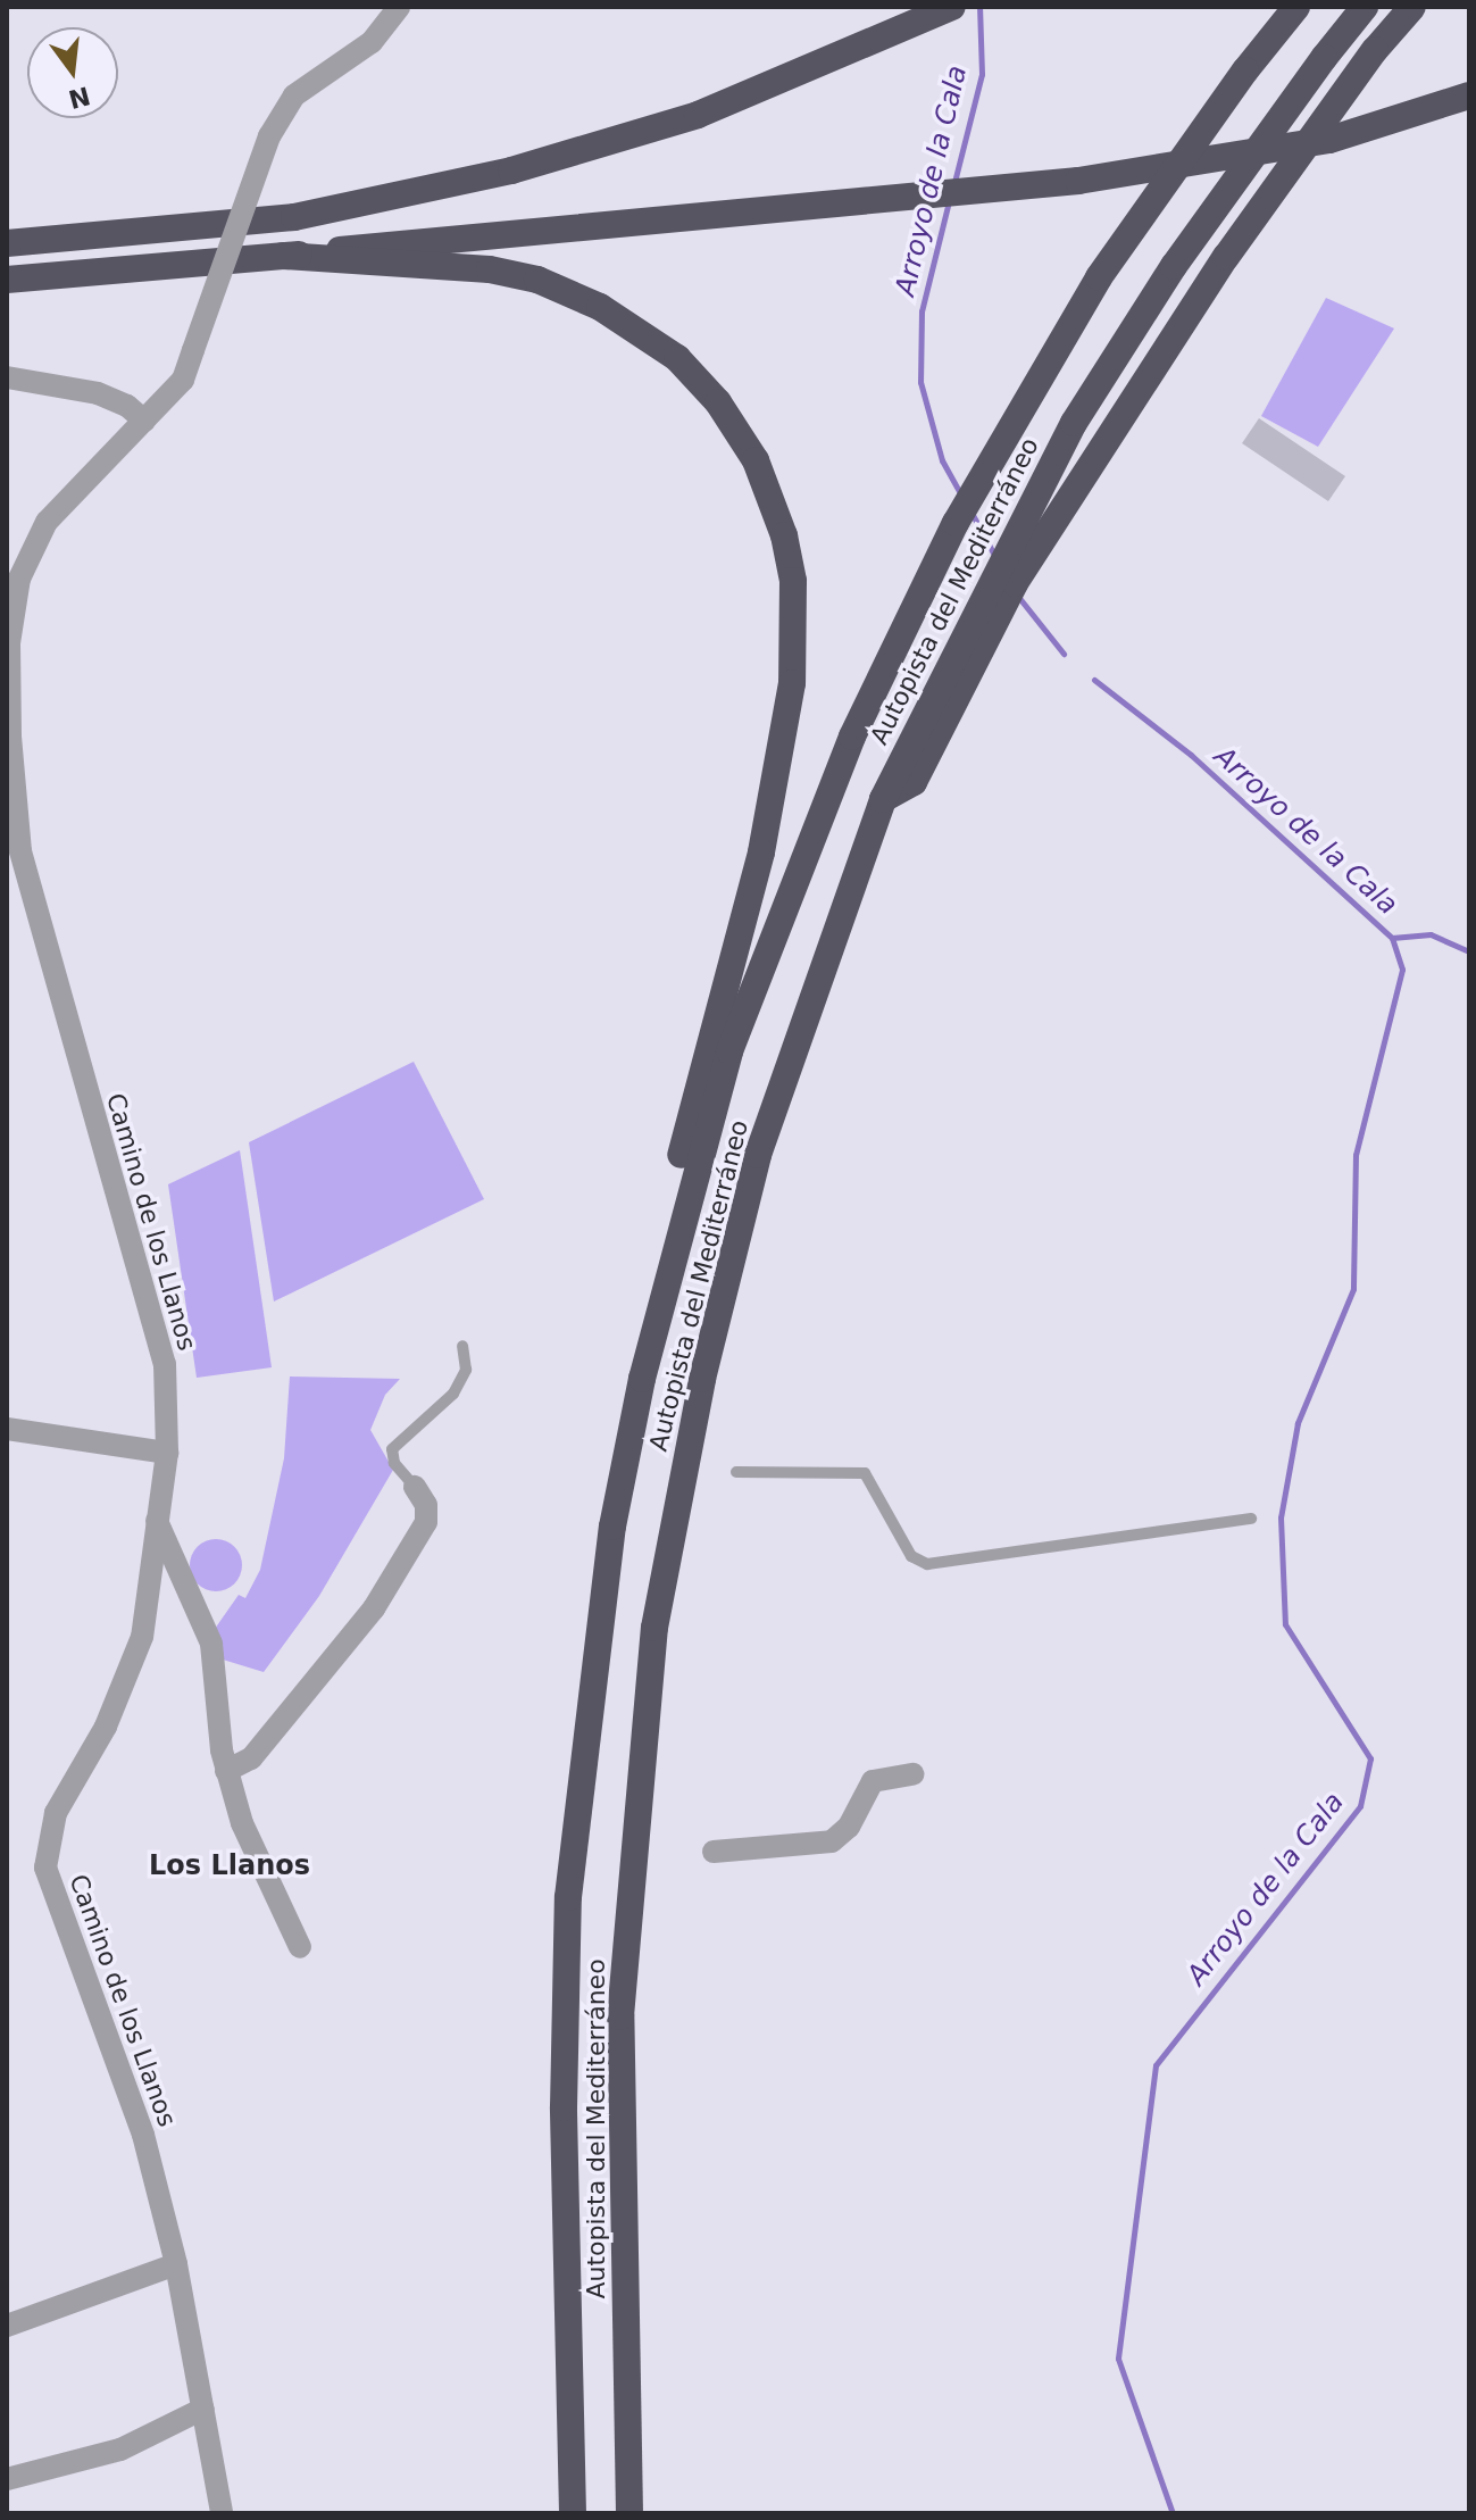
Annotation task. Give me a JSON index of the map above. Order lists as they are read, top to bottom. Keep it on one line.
{"streets":{"highway":["Autopista del Mediterráneo"],"street":["Camino de los Llanos"]},"districts":["Los Llanos"],"water":["Arroyo de la Cala"],"north":"bottom"}
